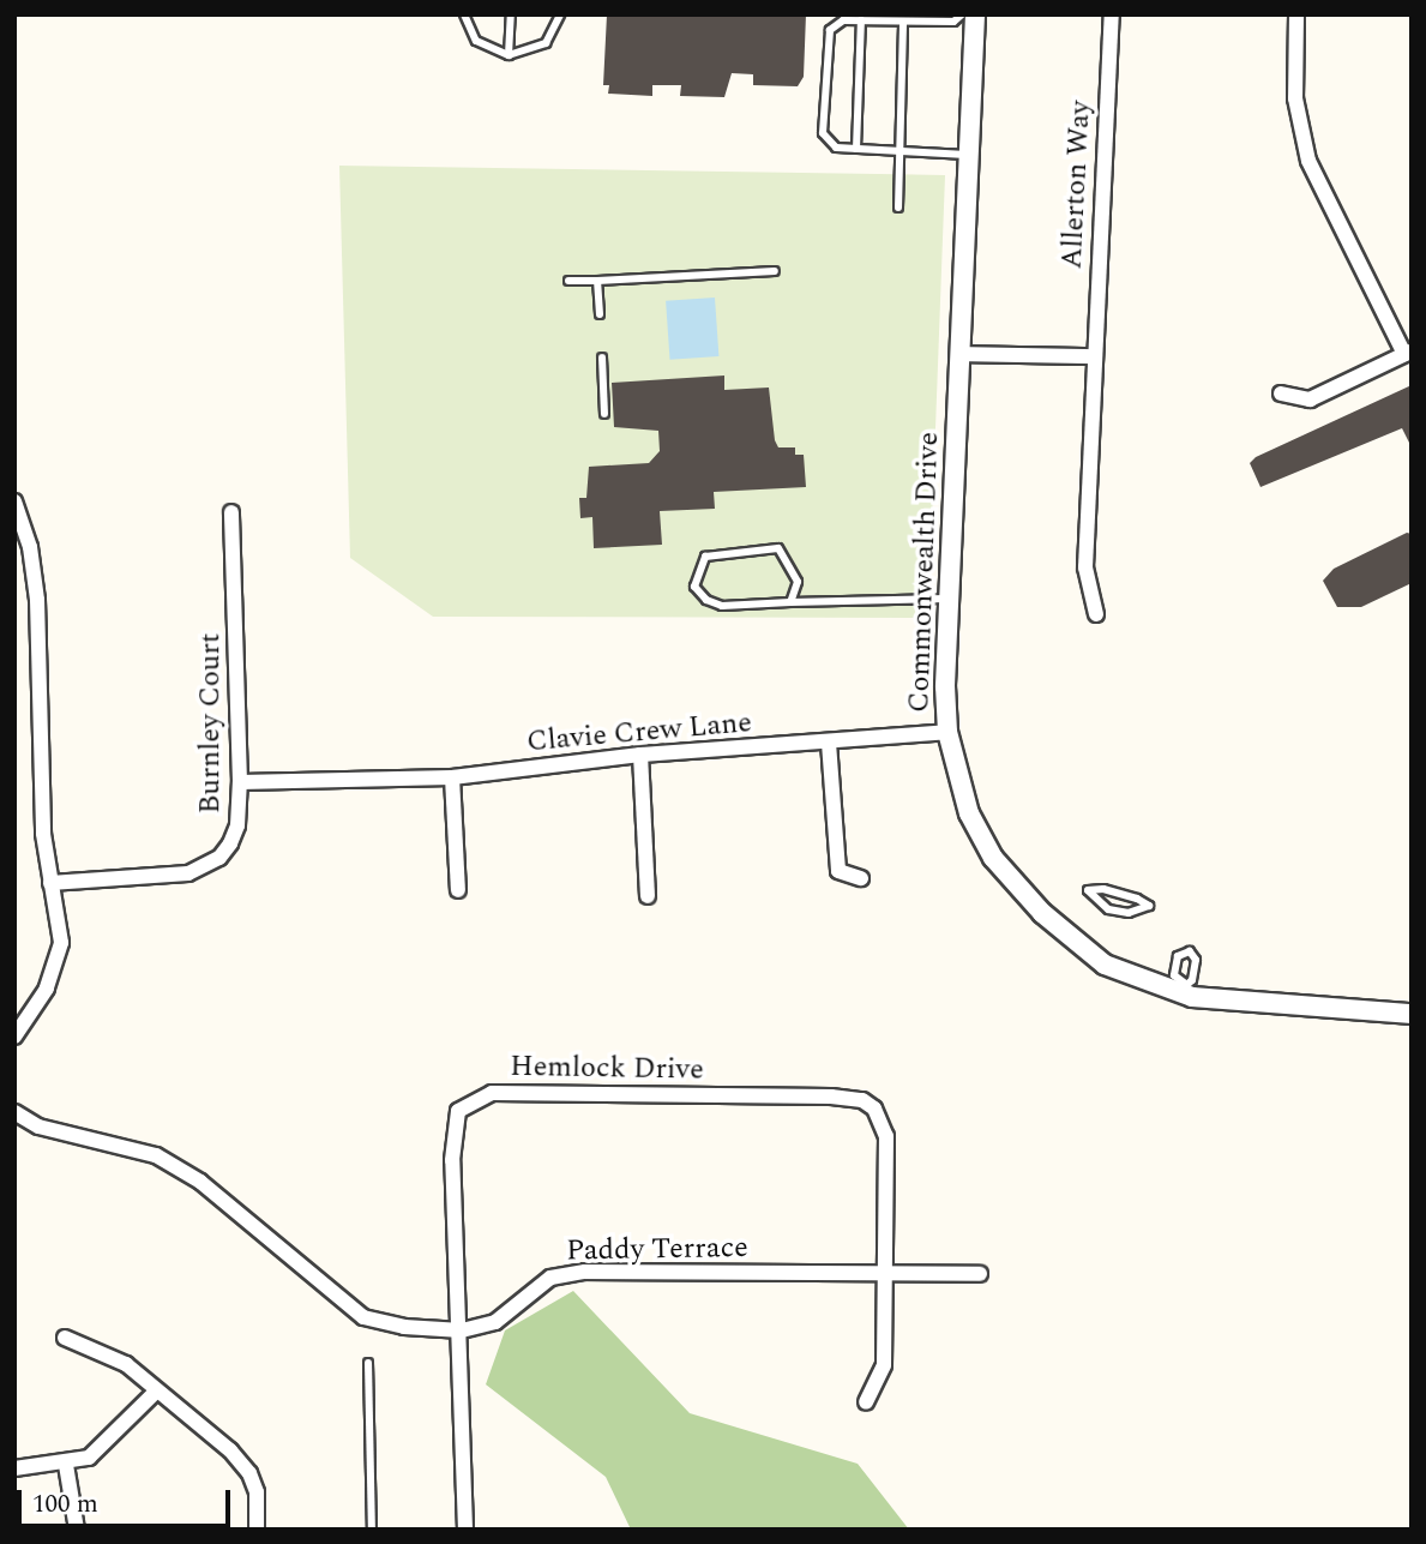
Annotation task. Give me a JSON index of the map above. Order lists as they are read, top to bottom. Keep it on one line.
{"streets":{"street":["Allerton Way","Commonwealth Drive","Burnley Court","Clavie Crew Lane","Hemlock Drive","Paddy Terrace"]},"crossings":[["Commonwealth Drive","Clavie Crew Lane"],["Burnley Court","Clavie Crew Lane"],["Hemlock Drive","Paddy Terrace"]],"scale_bar":"100 m"}
